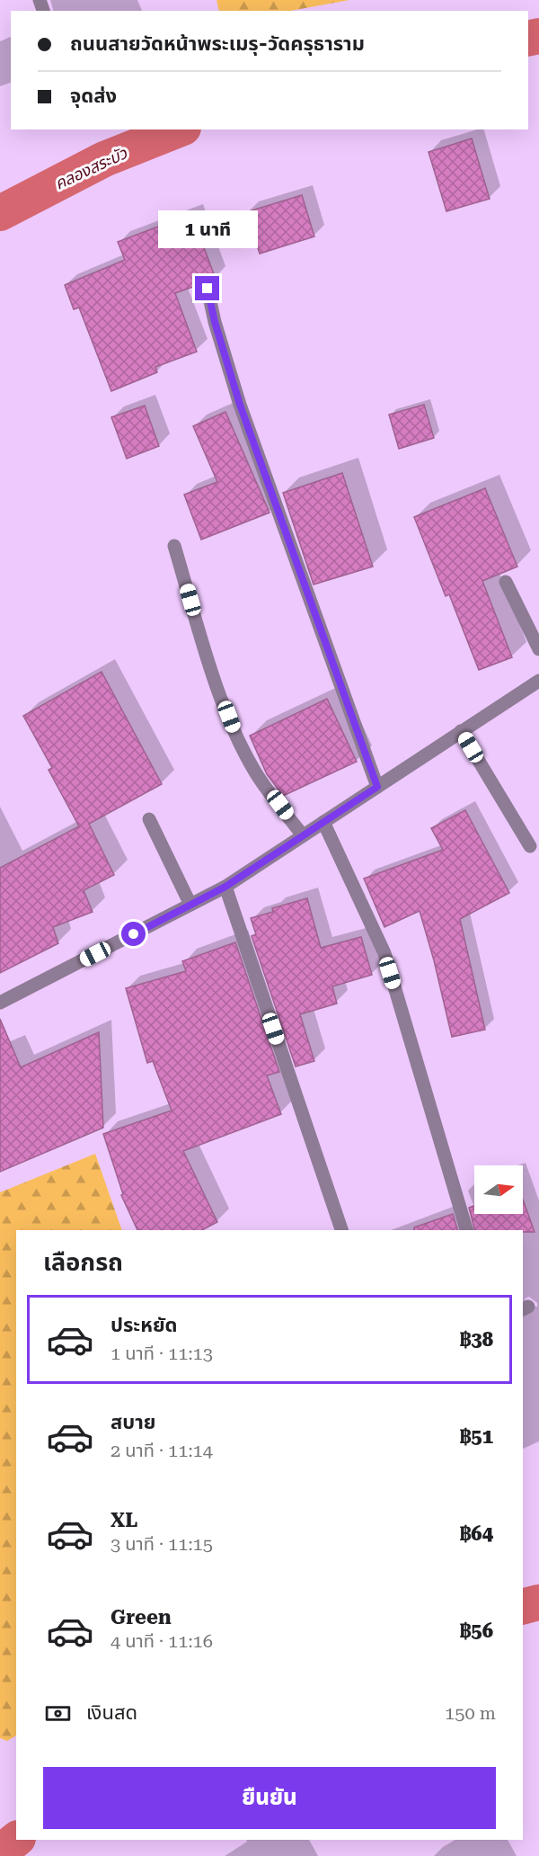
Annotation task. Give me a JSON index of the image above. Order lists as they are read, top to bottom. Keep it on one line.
{"water":["คลองสระบัว"],"north":"right","page":{"banner":["ถนนสายวัดหน้าพระเมรุ-วัดครุธาราม","จุดส่ง"],"bubble":"1 นาที","heading":"เลือกรถ","list":[{"name":"ประหยัด","note":"1 นาที · 11:13","value":"฿38"},{"name":"สบาย","note":"2 นาที · 11:14","value":"฿51"},{"name":"XL","note":"3 นาที · 11:15","value":"฿64"},{"name":"Green","note":"4 นาที · 11:16","value":"฿56"}],"pay":["เงินสด","150 m"],"buttons":"ยืนยัน"}}
